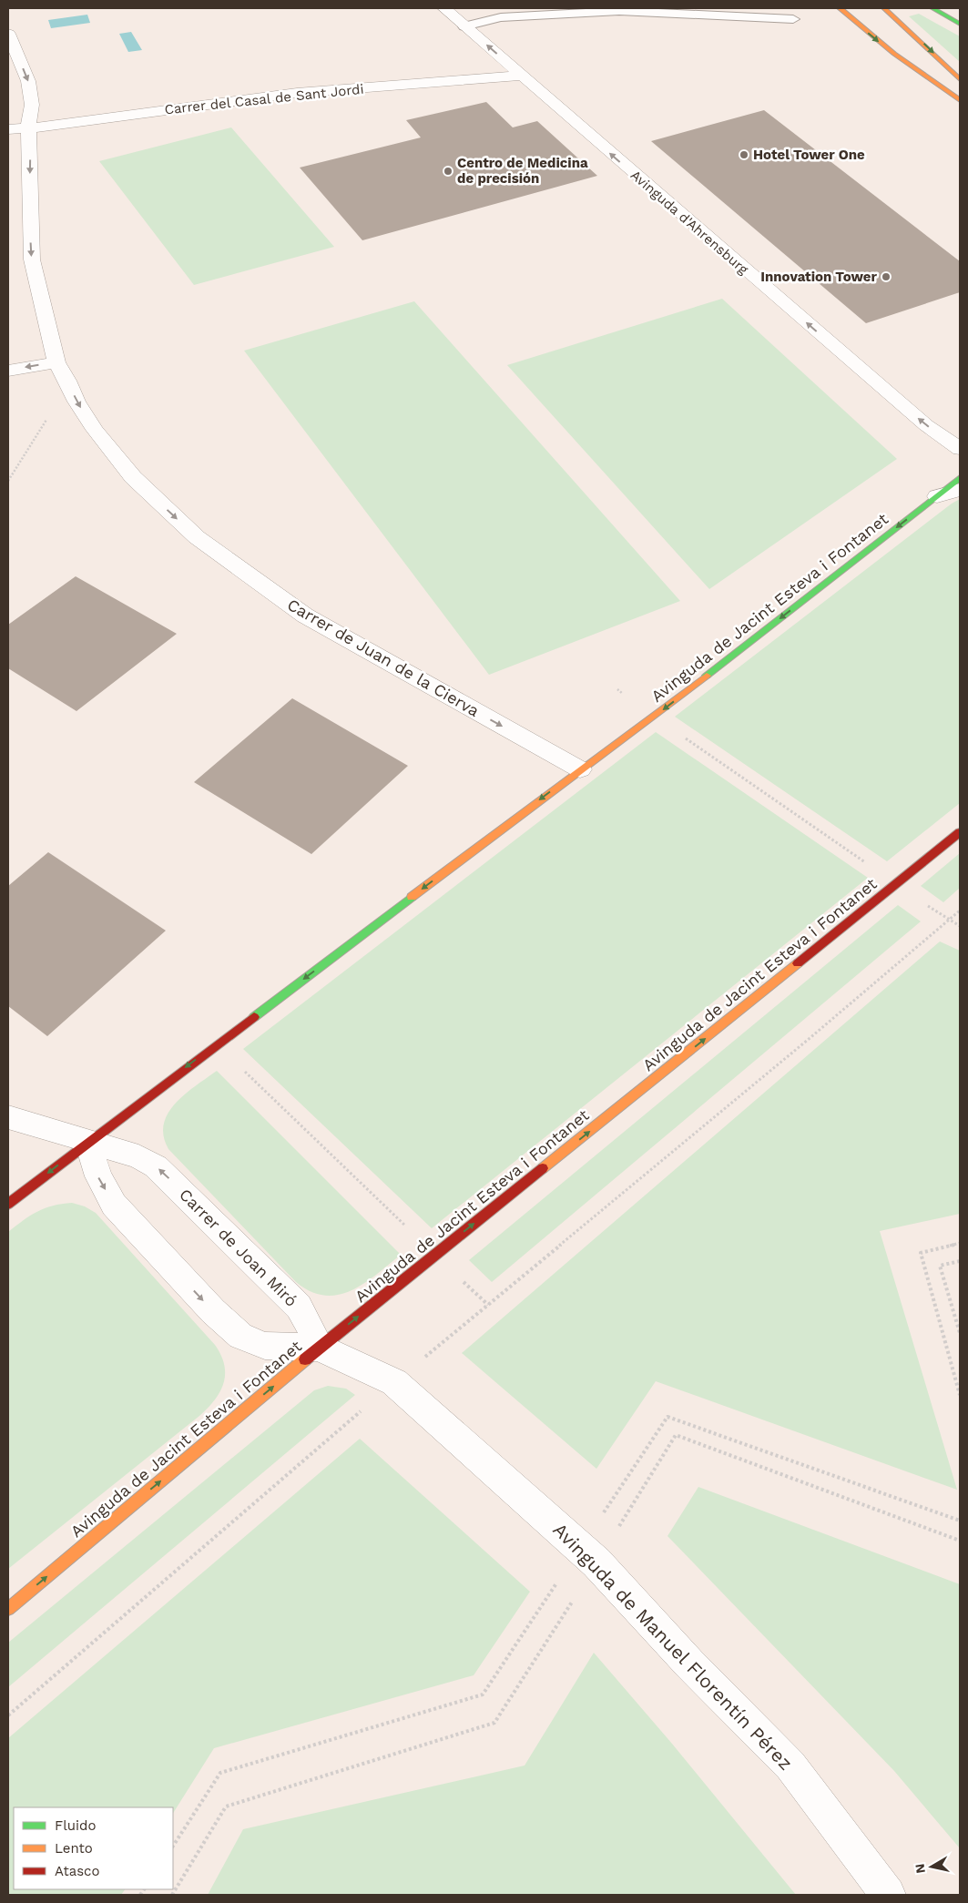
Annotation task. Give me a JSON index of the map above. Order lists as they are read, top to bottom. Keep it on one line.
{"streets":{"main road":["Avinguda de Jacint Esteva i Fontanet"],"street":["Carrer del Casal de Sant Jordi","Avinguda d'Ahrensburg","Carrer de Juan de la Cierva","Carrer de Joan Miró","Avinguda de Manuel Florentín Pérez"]},"crossings":[["Carrer del Casal de Sant Jordi","Avinguda d'Ahrensburg"],["Carrer del Casal de Sant Jordi","Carrer de Juan de la Cierva"],["Avinguda de Jacint Esteva i Fontanet","Carrer de Juan de la Cierva"],["Avinguda de Jacint Esteva i Fontanet","Carrer de Joan Miró"],["Avinguda de Jacint Esteva i Fontanet","Avinguda de Manuel Florentín Pérez"],["Carrer de Joan Miró","Avinguda de Manuel Florentín Pérez"]],"one_way":["Avinguda d'Ahrensburg","Carrer de Juan de la Cierva"],"places":["Hotel Tower One","Centro de Medicina de precisión","Innovation Tower"],"legend":["Fluido","Lento","Atasco"],"north":"left"}
